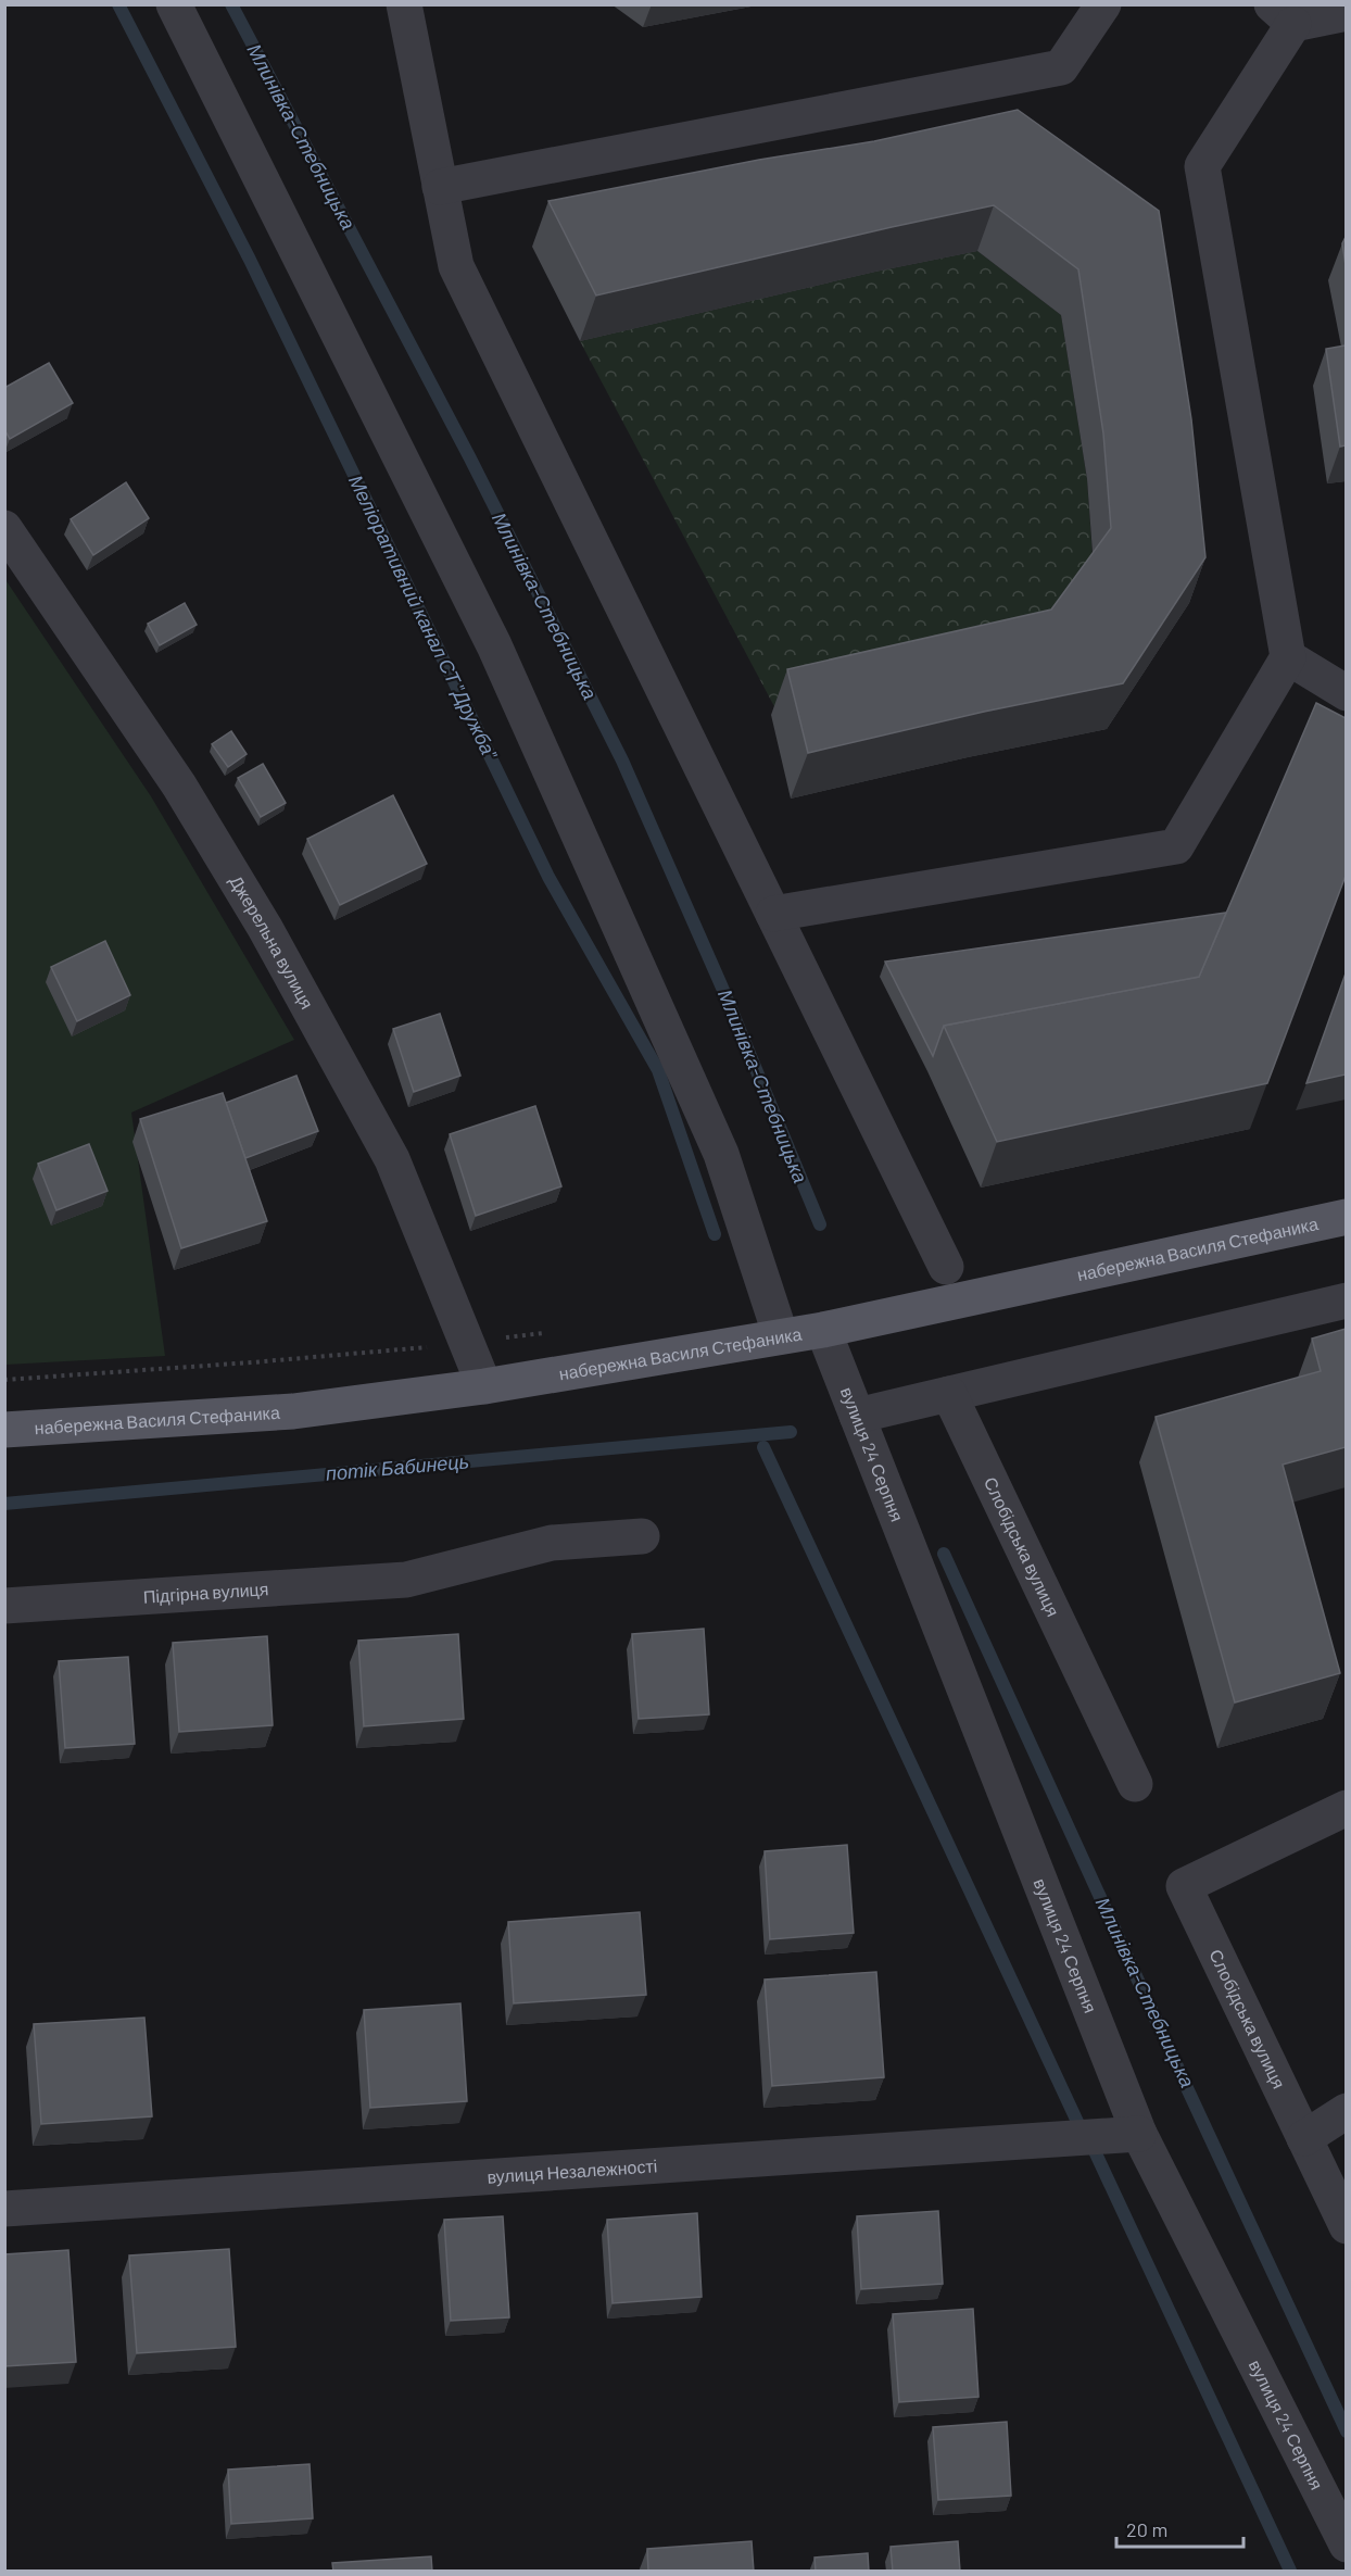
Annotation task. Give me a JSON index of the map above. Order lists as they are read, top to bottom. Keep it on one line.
{"streets":{"main road":["набережна Василя Стефаника"],"street":["Джерельна вулиця","вулиця 24 Серпня","Слобідська вулиця","Підгірна вулиця","вулиця Незалежності"]},"crossings":[["Джерельна вулиця","набережна Василя Стефаника"],["набережна Василя Стефаника","вулиця 24 Серпня"],["вулиця 24 Серпня","вулиця Незалежності"]],"water":["Млинівка-Стебницька","Меліоративний канал СТ \"Дружба\"","потік Бабинець"],"scale_bar":"20 m"}
